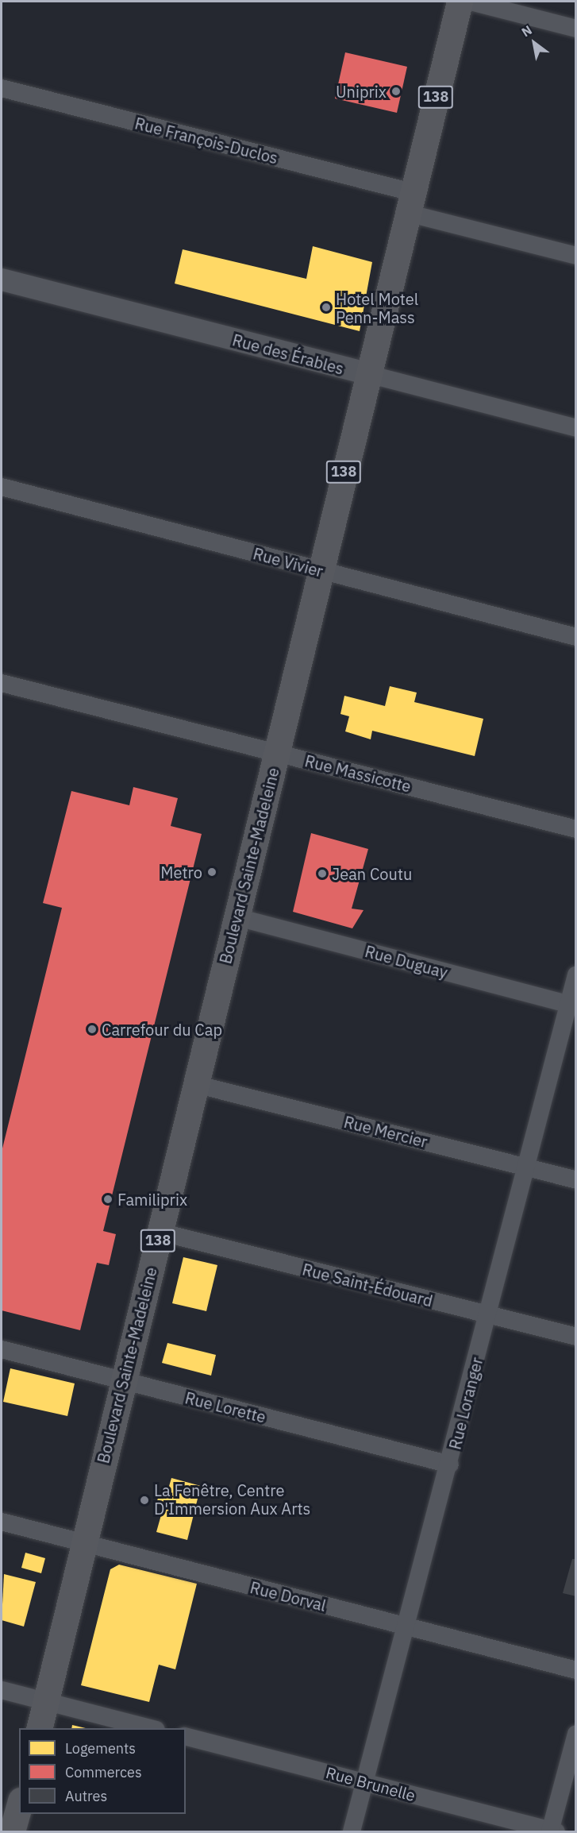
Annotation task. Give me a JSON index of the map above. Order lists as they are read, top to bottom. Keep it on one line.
{"streets":{"main road":["138","Boulevard Sainte-Madeleine"],"street":["Rue François-Duclos","Rue des Érables","Rue Vivier","Rue Massicotte","Rue Duguay","Rue Mercier","Rue Saint-Édouard","Rue Loranger","Rue Lorette","Rue Dorval","Rue Brunelle"]},"crossings":[["Rue François-Duclos","Boulevard Sainte-Madeleine"],["Rue des Érables","Boulevard Sainte-Madeleine"],["Rue Vivier","Boulevard Sainte-Madeleine"],["Rue Massicotte","Boulevard Sainte-Madeleine"],["Boulevard Sainte-Madeleine","Rue Duguay"],["Boulevard Sainte-Madeleine","Rue Mercier"],["Boulevard Sainte-Madeleine","Rue Saint-Édouard"],["Boulevard Sainte-Madeleine","Rue Lorette"],["Boulevard Sainte-Madeleine","Rue Dorval"],["Rue Duguay","Rue Loranger"],["Rue Mercier","Rue Loranger"],["Rue Saint-Édouard","Rue Loranger"],["Rue Loranger","Rue Lorette"],["Rue Loranger","Rue Dorval"],["Rue Loranger","Rue Brunelle"]],"places":["Uniprix","Hotel Motel Penn-Mass","Metro","Jean Coutu","Carrefour du Cap","Familiprix","La Fenêtre, Centre D'Immersion Aux Arts"],"legend":["Logements","Commerces","Autres"],"north":"top left"}
